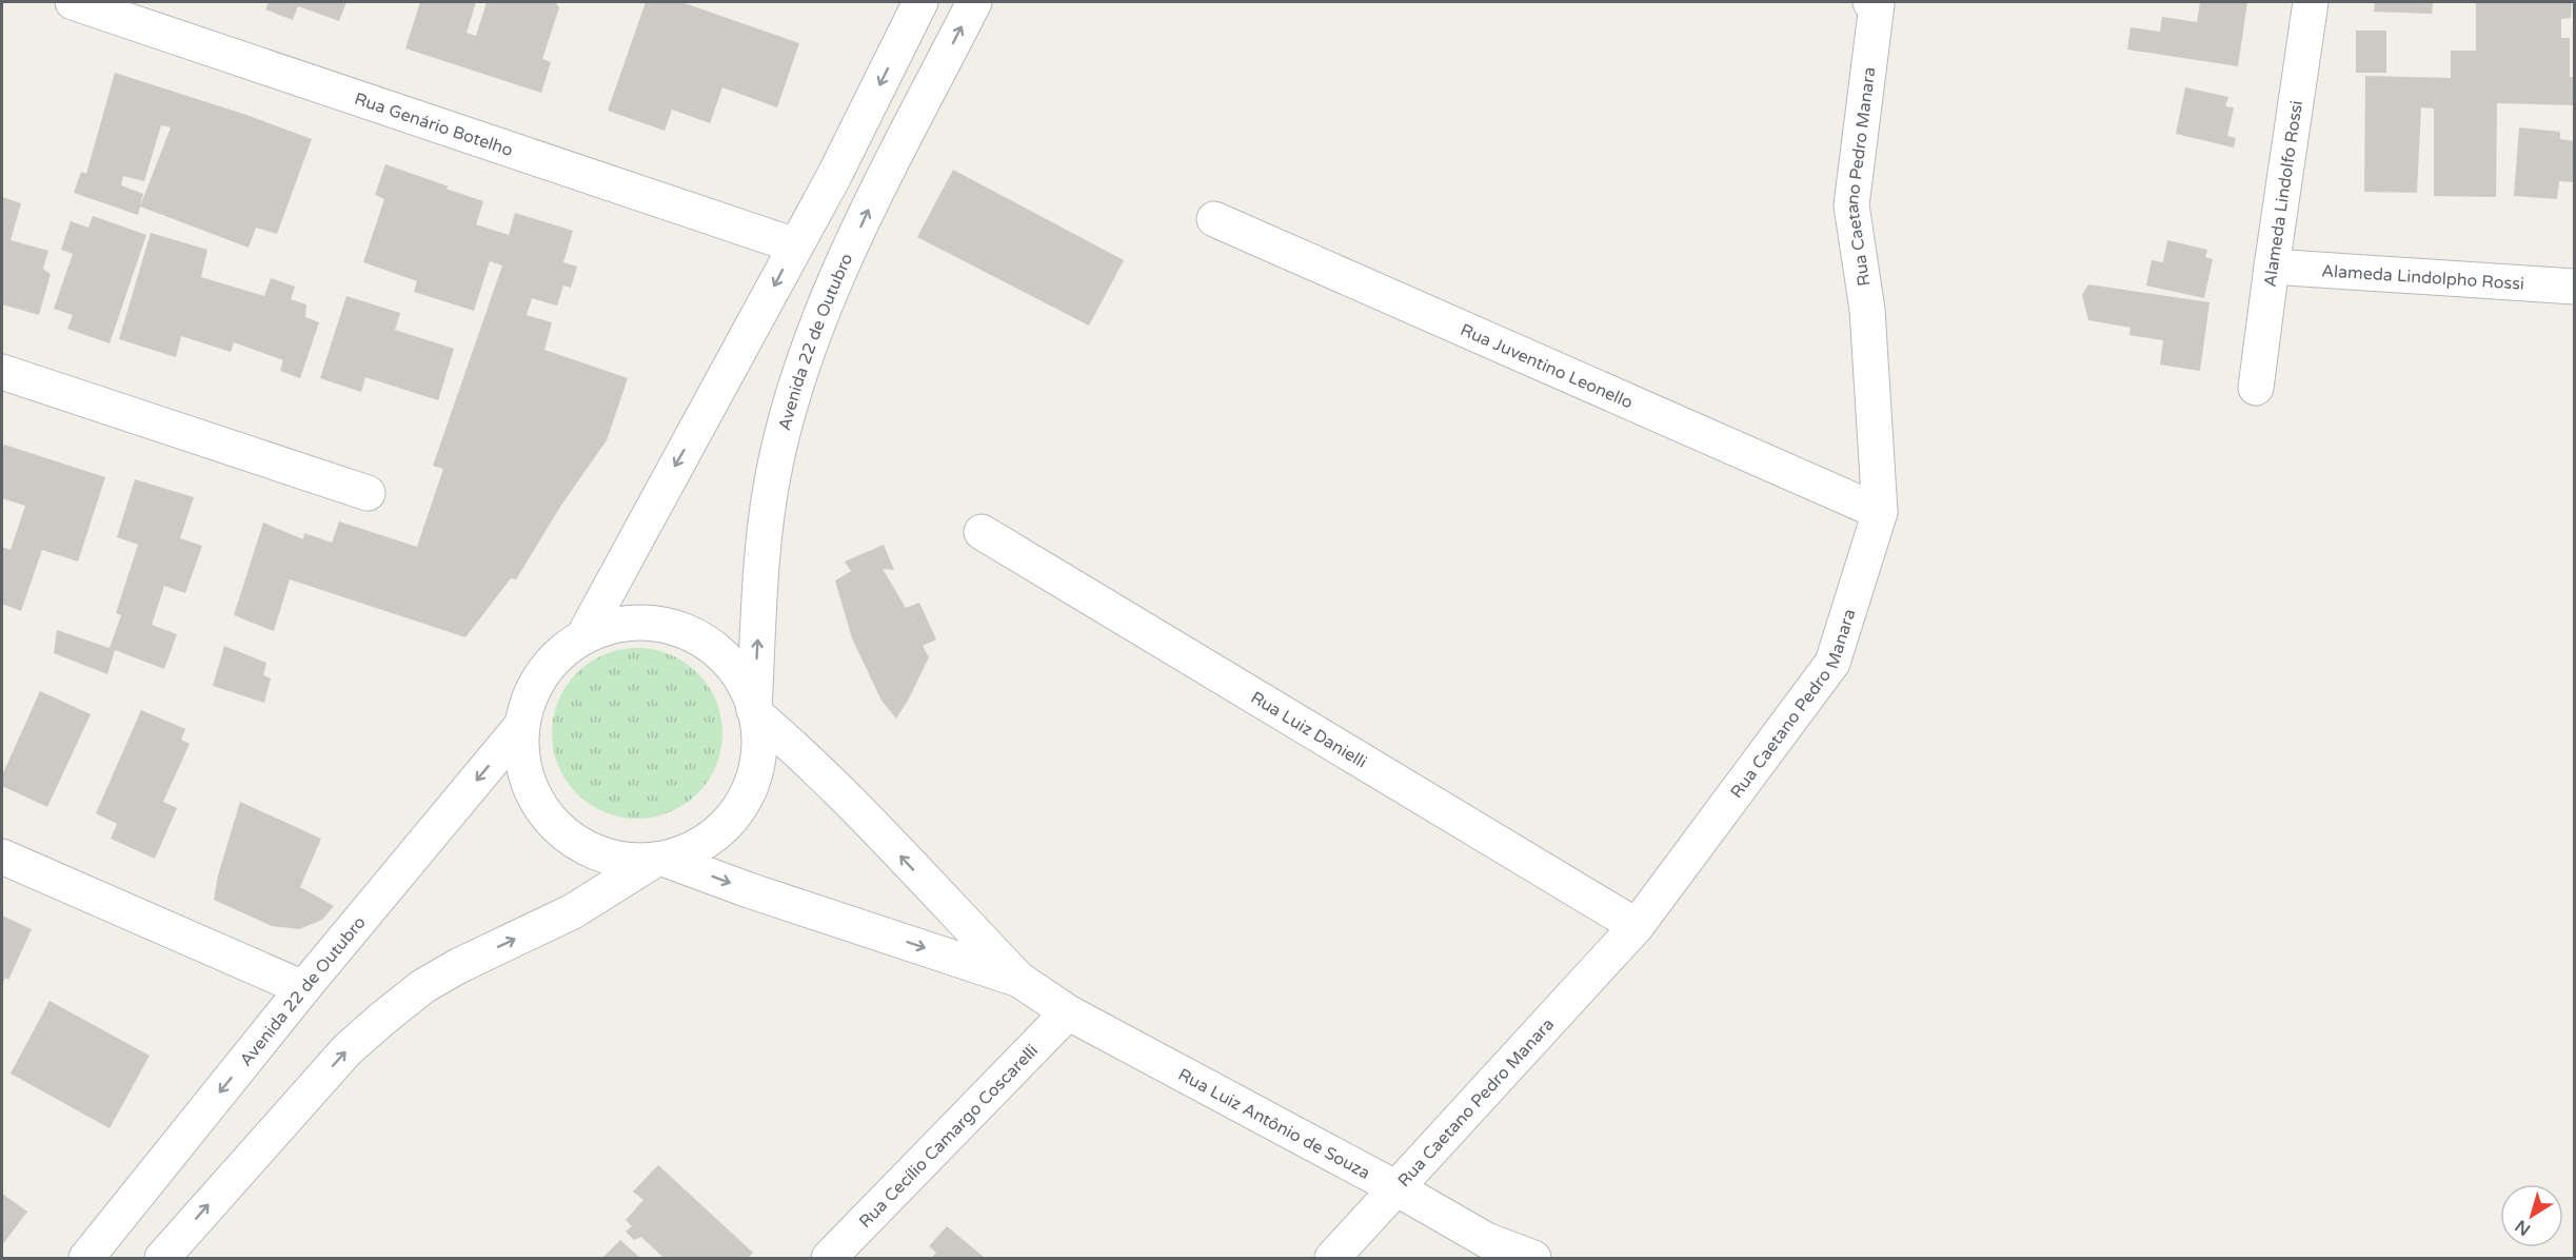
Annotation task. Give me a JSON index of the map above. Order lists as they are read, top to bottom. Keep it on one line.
{"streets":{"street":["Rua Genário Botelho","Rua Caetano Pedro Manara","Alameda Lindolfo Rossi","Alameda Lindolpho Rossi","Avenida 22 de Outubro","Rua Juventino Leonello","Rua Luiz Danielli","Rua Luiz Antônio de Souza","Rua Cecílio Camargo Coscarelli"]},"crossings":[["Rua Caetano Pedro Manara","Rua Juventino Leonello"],["Rua Caetano Pedro Manara","Rua Luiz Danielli"],["Rua Caetano Pedro Manara","Rua Luiz Antônio de Souza"],["Alameda Lindolfo Rossi","Alameda Lindolpho Rossi"],["Rua Luiz Antônio de Souza","Rua Cecílio Camargo Coscarelli"]],"north":"bottom left"}
